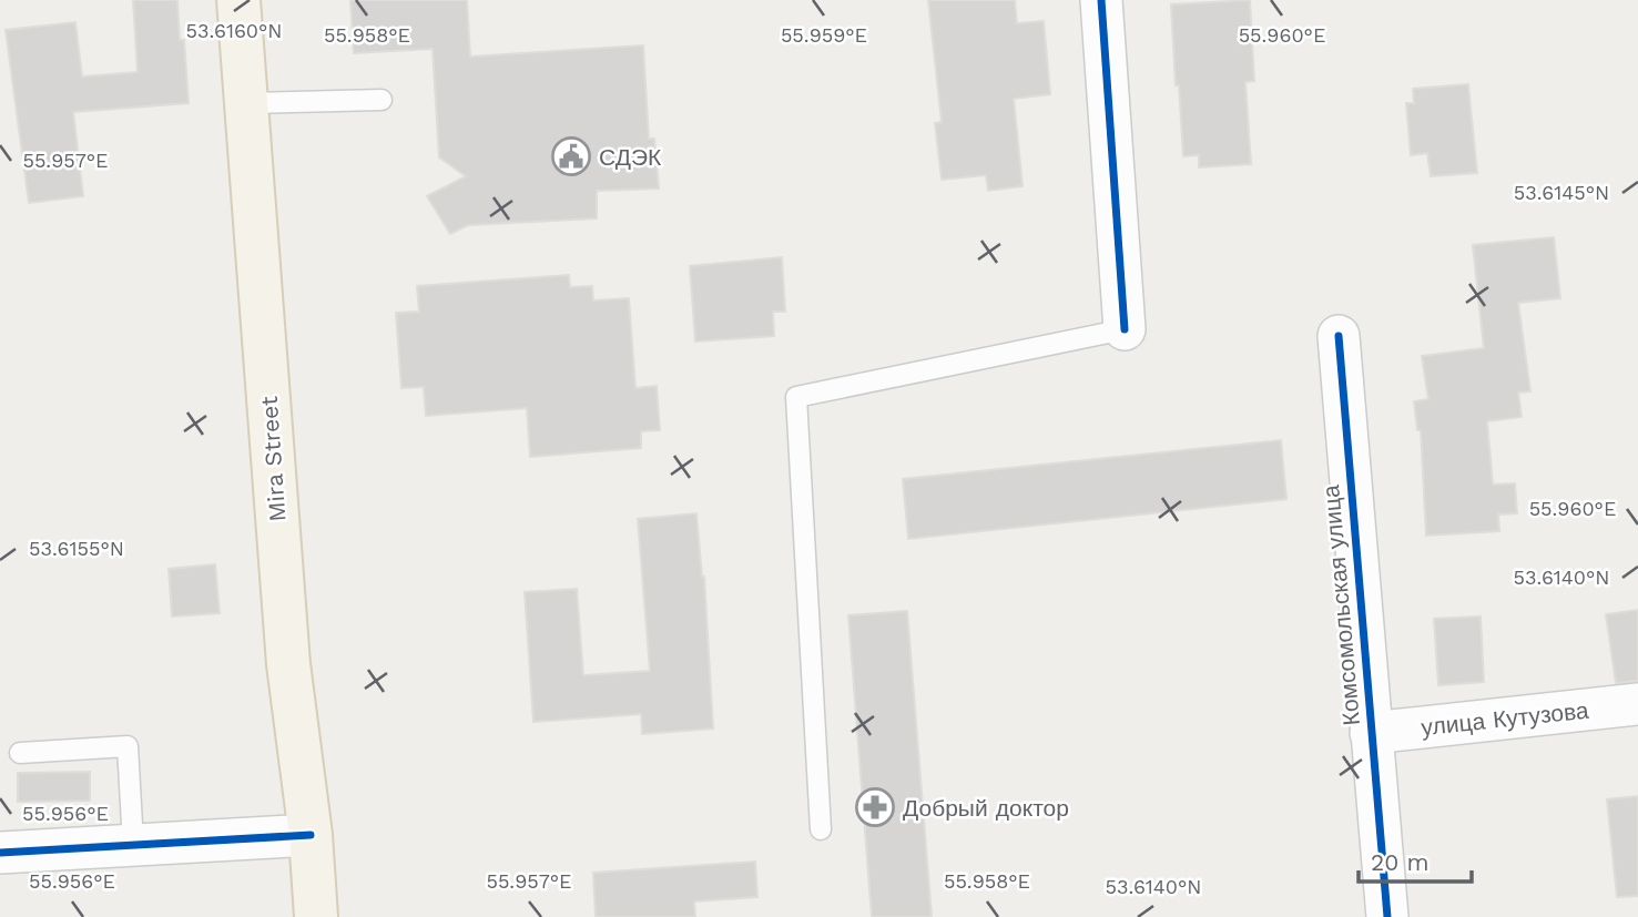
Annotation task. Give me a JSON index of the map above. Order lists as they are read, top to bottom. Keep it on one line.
{"streets":{"main road":["Mira Street"],"street":["Комсомольская улица","улица Кутузова"]},"crossings":[["Комсомольская улица","улица Кутузова"]],"places":{"public building":["СДЭК"],"pharmacy":["Добрый доктор"]},"scale_bar":"20 m","coordinates":["53.6160°N","55.960°E","55.958°E","55.959°E","55.957°E","53.6145°N","53.6155°N","53.6140°N","55.956°E"]}
